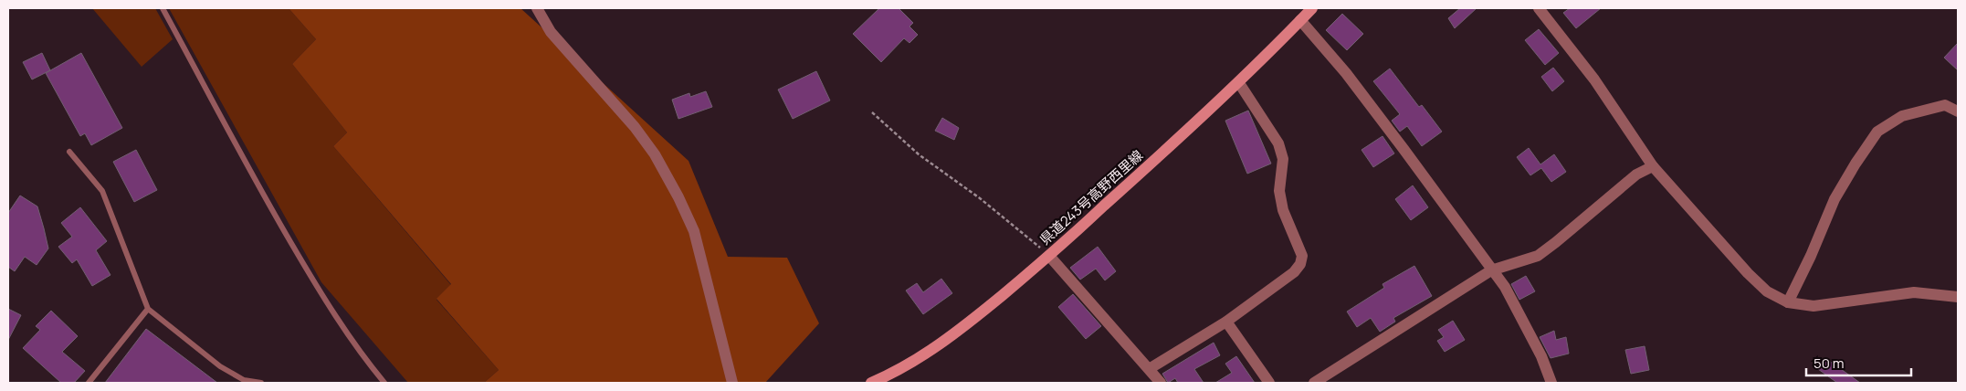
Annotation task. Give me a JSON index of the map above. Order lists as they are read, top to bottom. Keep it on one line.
{"streets":{"main road":["県道243号高野西里線"]},"scale_bar":"50 m"}
